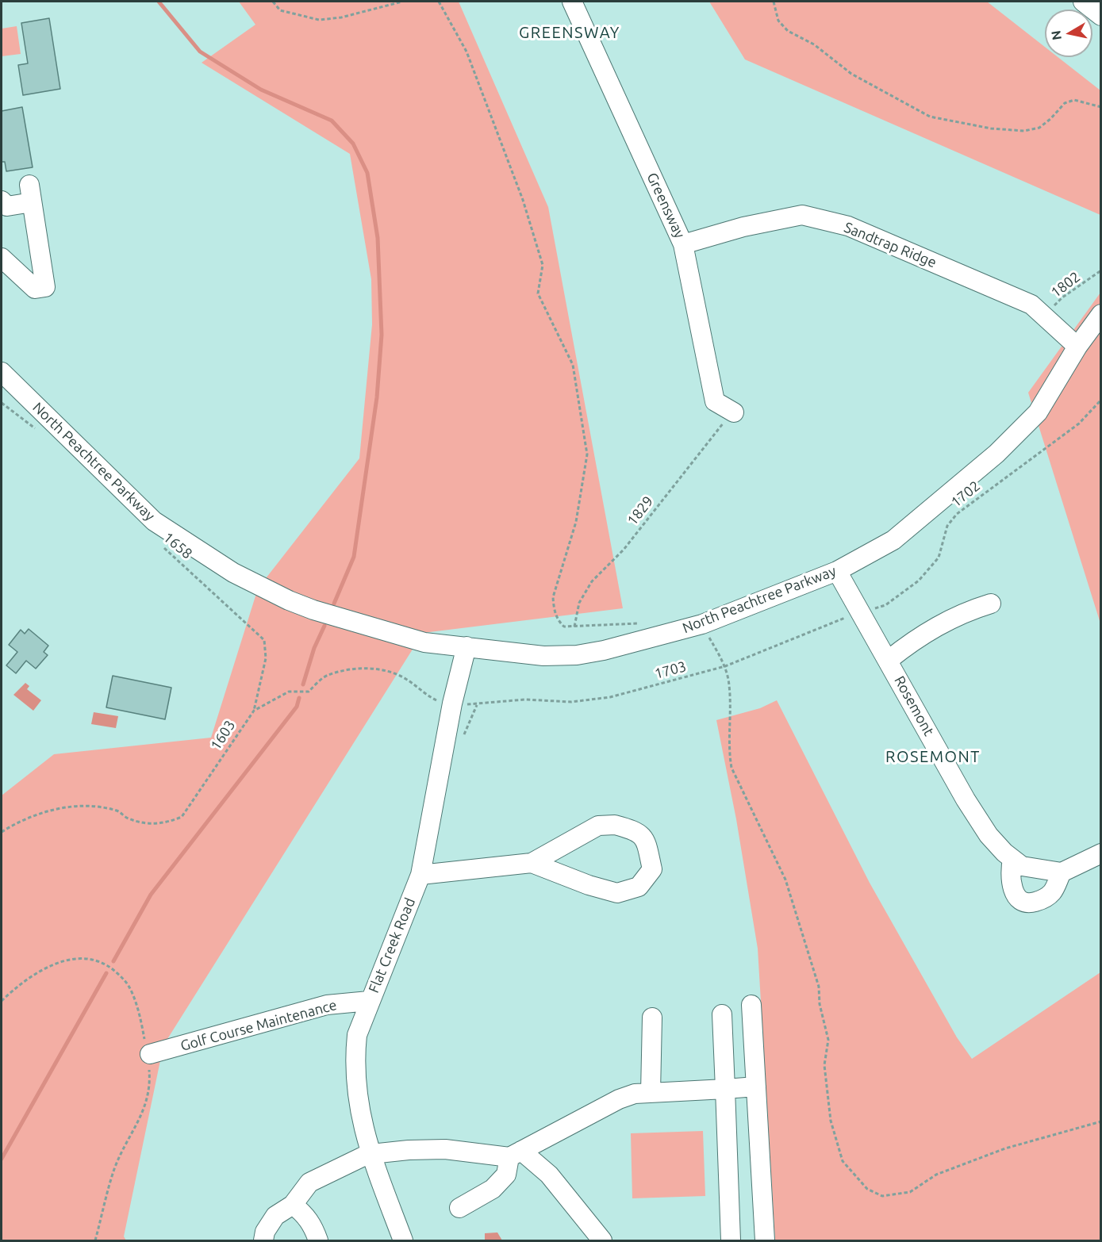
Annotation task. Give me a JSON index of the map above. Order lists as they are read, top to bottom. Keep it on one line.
{"streets":{"street":["Greensway","Sandtrap Ridge","North Peachtree Parkway","Rosemont","Flat Creek Road","Golf Course Maintenance"],"path":["1802","1702","1829","1658","1703","1603"]},"crossings":[["Greensway","Sandtrap Ridge"],["Greensway","1829"],["Sandtrap Ridge","1802"],["Sandtrap Ridge","North Peachtree Parkway"],["North Peachtree Parkway","Rosemont"],["North Peachtree Parkway","Flat Creek Road"],["1702","1703"],["1702","Rosemont"],["1658","1603"],["1703","Rosemont"],["1703","1603"],["1603","Flat Creek Road"],["Flat Creek Road","Golf Course Maintenance"]],"districts":["GREENSWAY","ROSEMONT"],"north":"left"}
